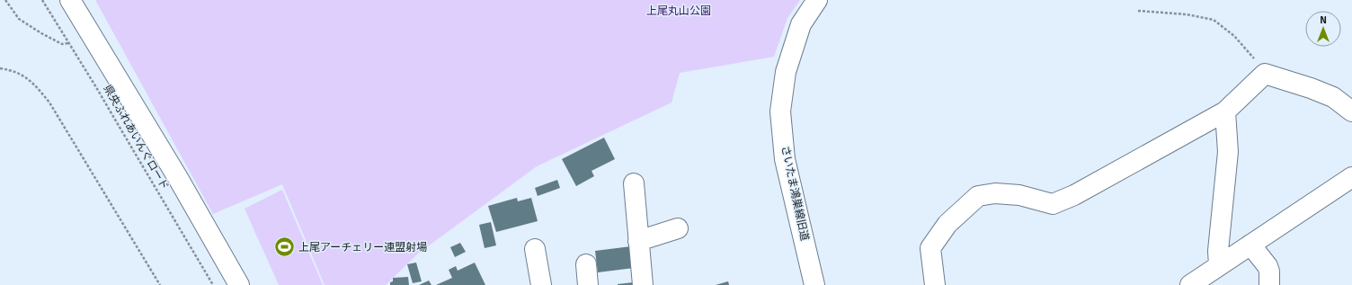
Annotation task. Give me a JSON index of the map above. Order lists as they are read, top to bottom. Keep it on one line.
{"streets":{"street":["さいたま鴻巣線旧道"],"path":["県央ふれあいんぐロード"]},"parks":["上尾丸山公園"],"places":{"sports":["上尾アーチェリー連盟射場"]},"north":"top"}
